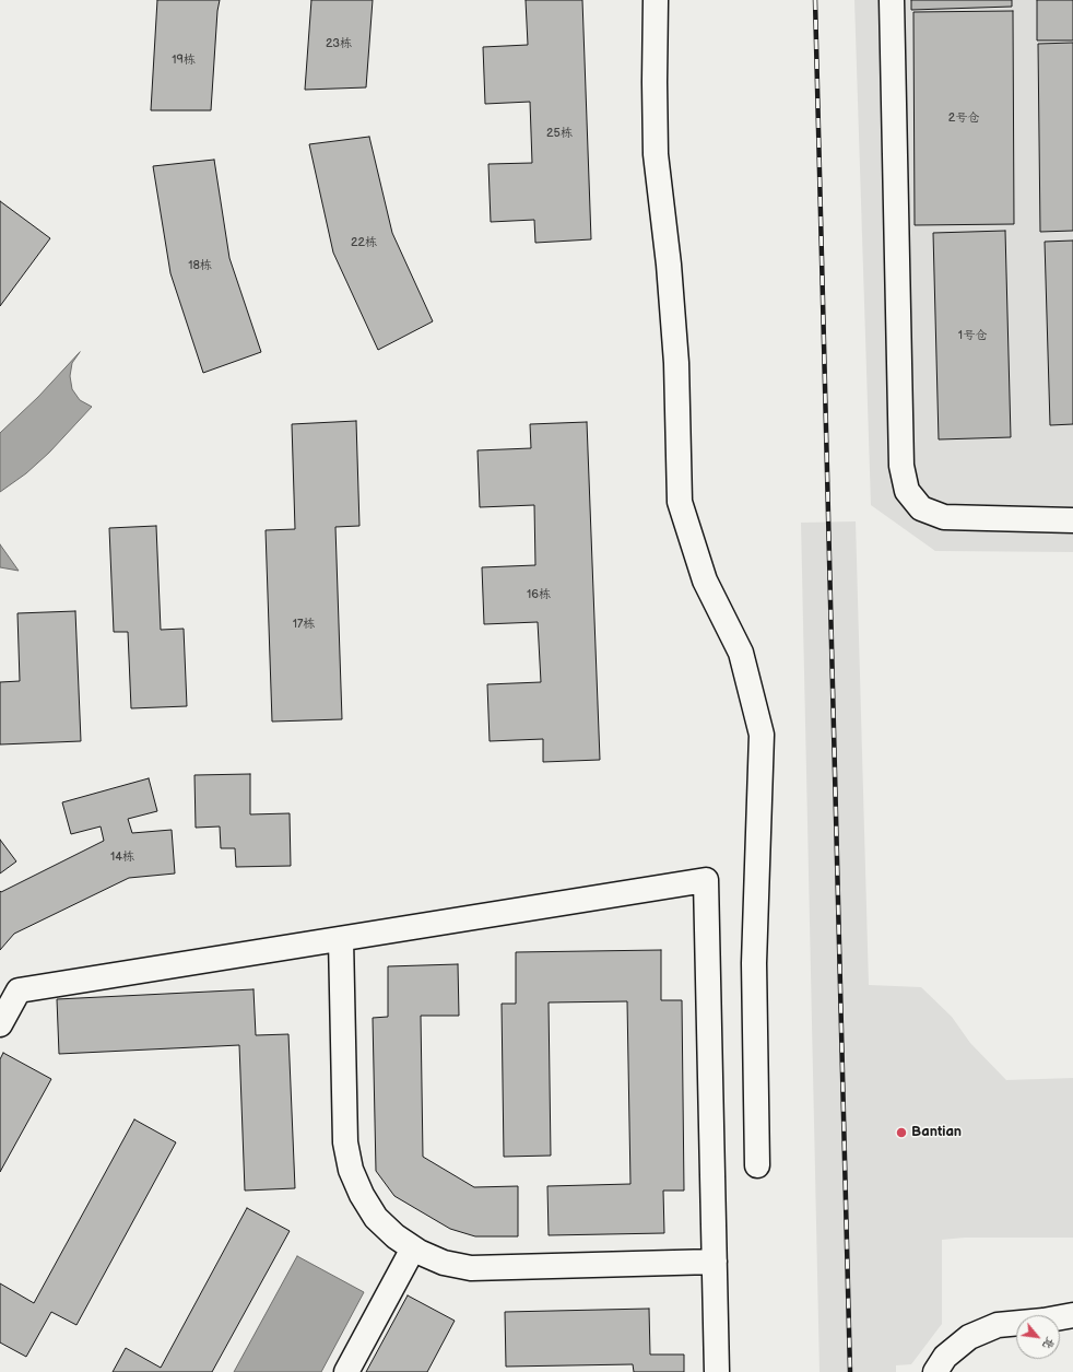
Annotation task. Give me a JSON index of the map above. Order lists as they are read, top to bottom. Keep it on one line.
{"places":["Bantian"],"house_numbers":["23栋","19栋","2号仓","25栋","22栋","18栋","1号仓","16栋","17栋","14栋"],"north":"bottom right"}
